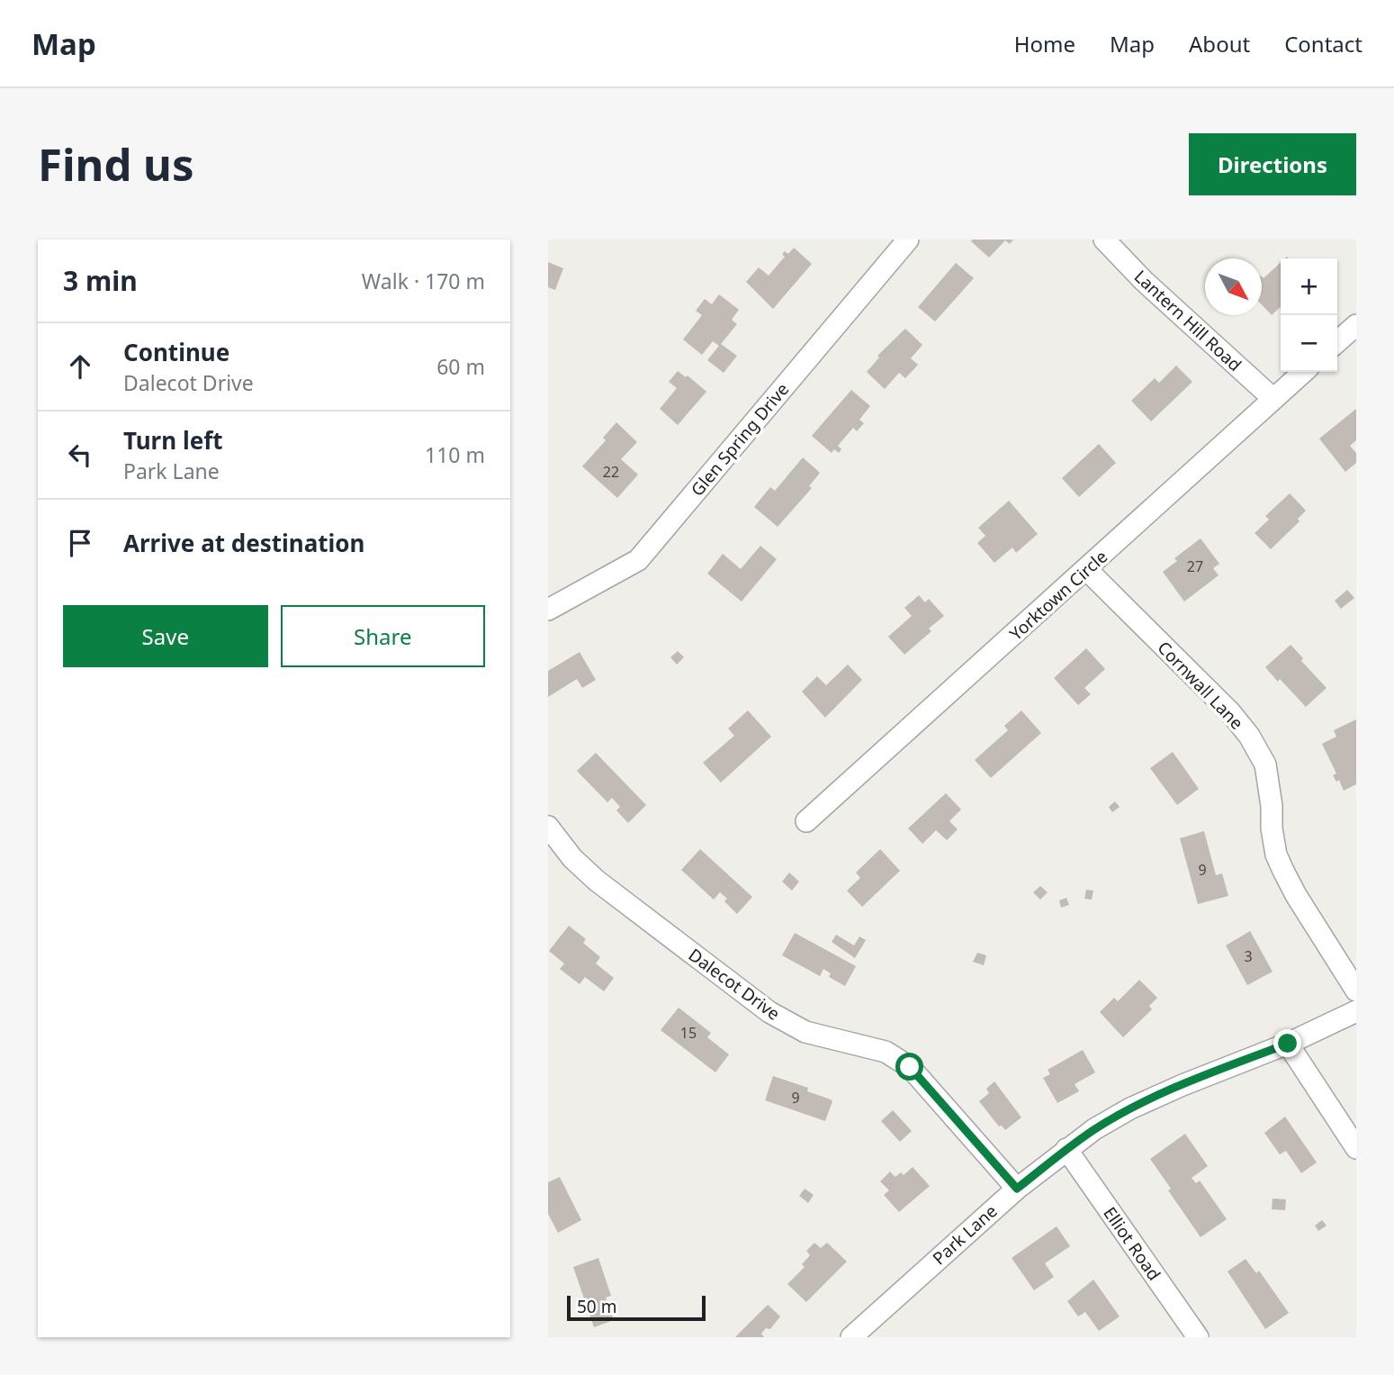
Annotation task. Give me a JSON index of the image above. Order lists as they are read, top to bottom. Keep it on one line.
{"streets":{"street":["Lantern Hill Road","Glen Spring Drive","Yorktown Circle","Cornwall Lane","Dalecot Drive","Park Lane","Elliot Road"]},"crossings":[["Lantern Hill Road","Yorktown Circle"],["Yorktown Circle","Cornwall Lane"],["Dalecot Drive","Park Lane"],["Park Lane","Elliot Road"]],"house_numbers":["22","27","9","3","15","9"],"scale_bar":"50 m","north":"bottom right","page":{"header":"Map","nav":["Home","Map","About","Contact"],"buttons":["Directions",["Save","Share"]],"title":"Find us","heading":["3 min","Walk · 170 m"],"map_buttons":["+","−"],"list":[["Continue","Dalecot Drive","60 m"],["Turn left","Park Lane","110 m"],"Arrive at destination"],"scale":"50 m"}}
